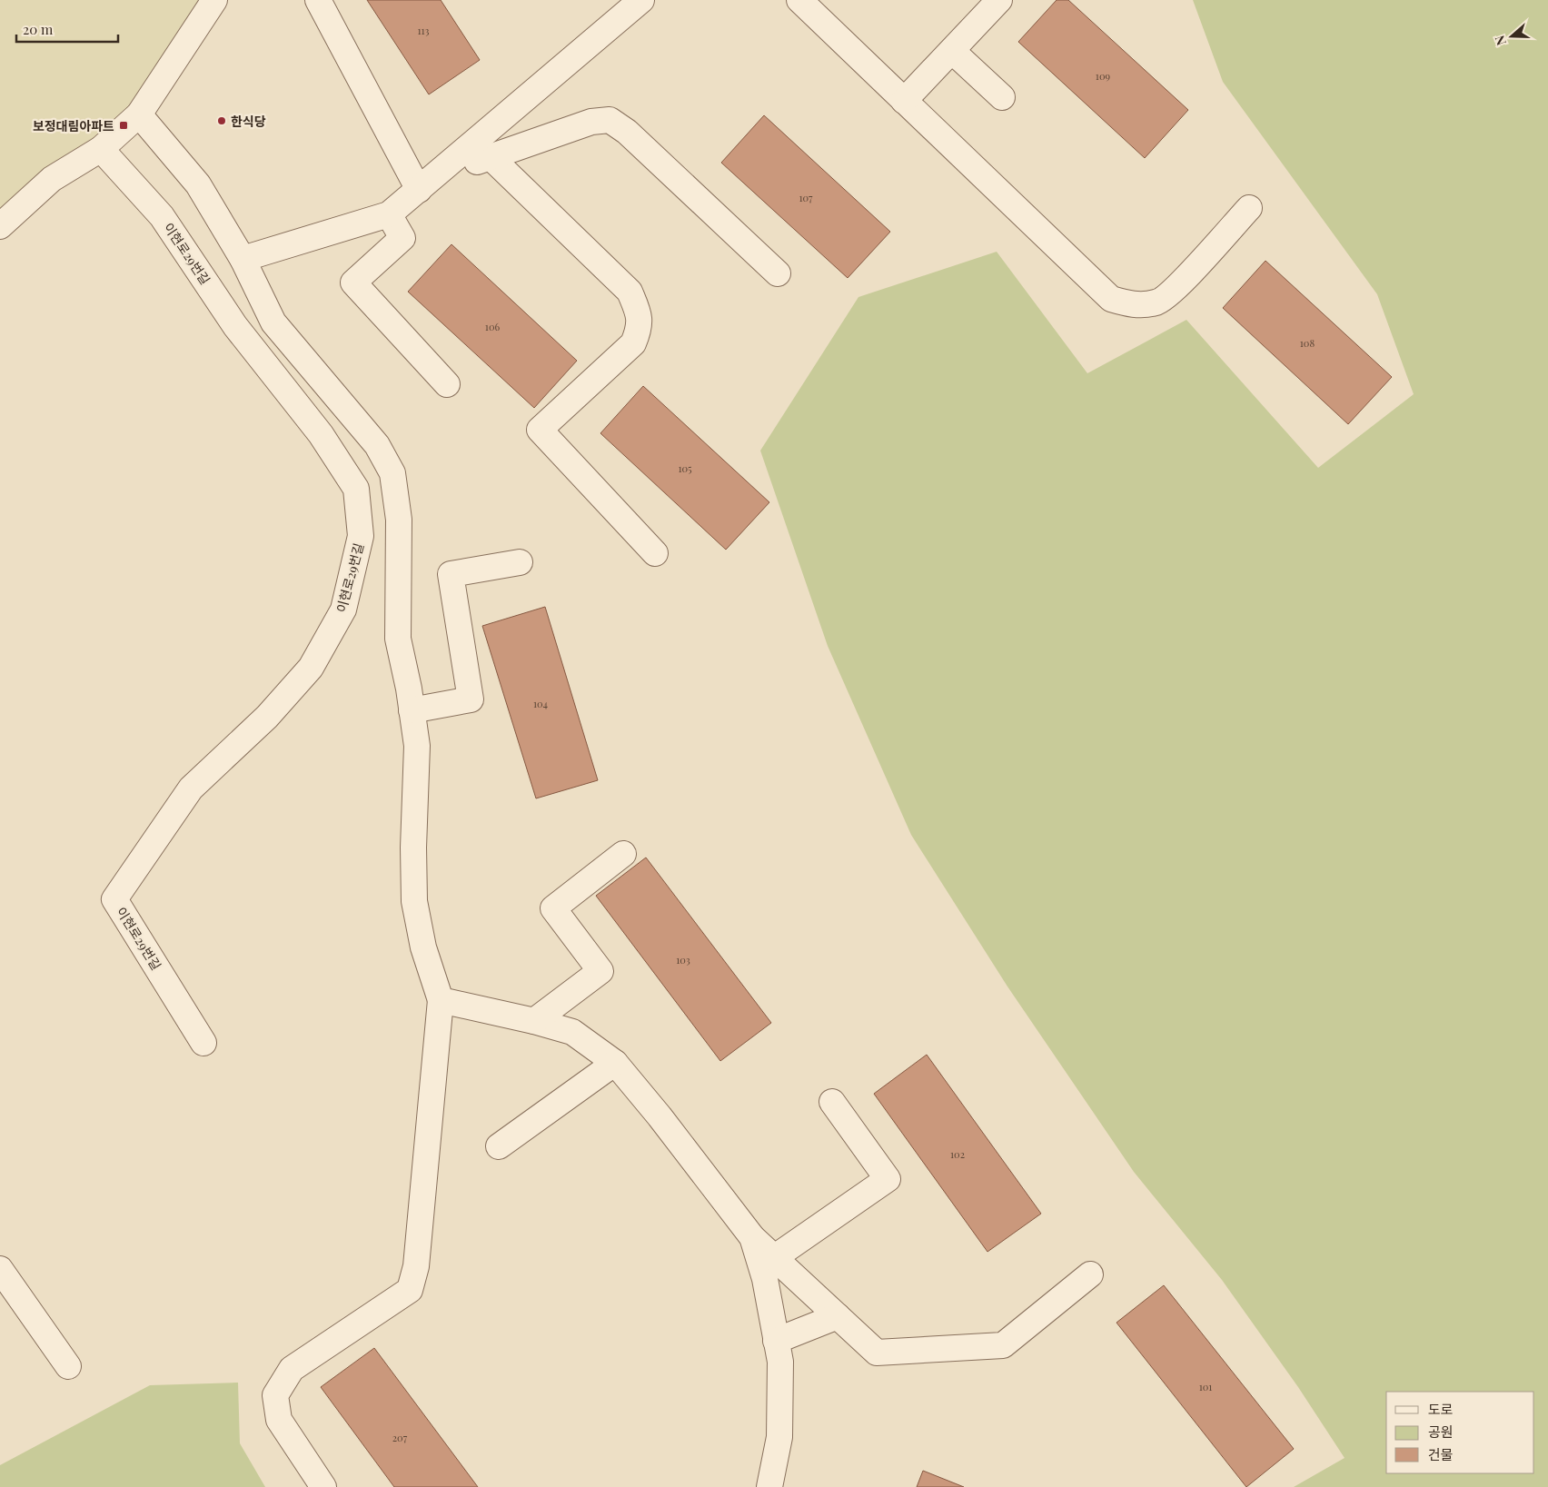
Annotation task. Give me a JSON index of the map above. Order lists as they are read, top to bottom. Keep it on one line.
{"streets":{"street":["이현로29번길"]},"places":{"other":["한식당"],"transit":["보정대림아파트"]},"house_numbers":["113","109","107","106","108","105","104","103","102","101","207"],"legend":["도로","공원","건물"],"scale_bar":"20 m","north":"left"}
